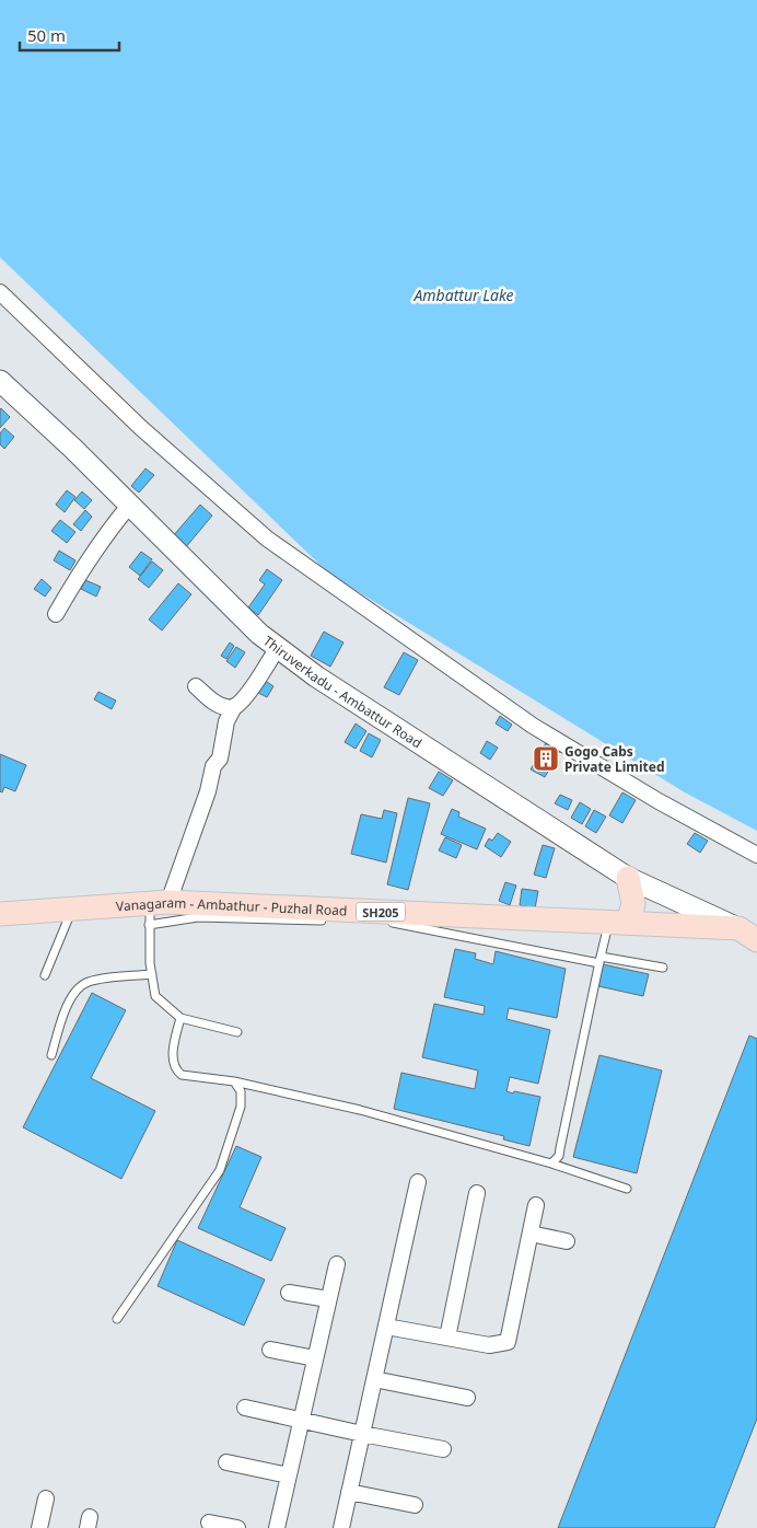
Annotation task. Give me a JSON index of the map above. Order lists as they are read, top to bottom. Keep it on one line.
{"streets":{"main road":["Thiruverkadu - Ambattur Road","Vanagaram - Ambathur - Puzhal Road","SH205"]},"crossings":[["Thiruverkadu - Ambattur Road","Vanagaram - Ambathur - Puzhal Road"]],"water":["Ambattur Lake"],"places":{"building":["Gogo Cabs Private Limited"]},"scale_bar":"50 m"}
